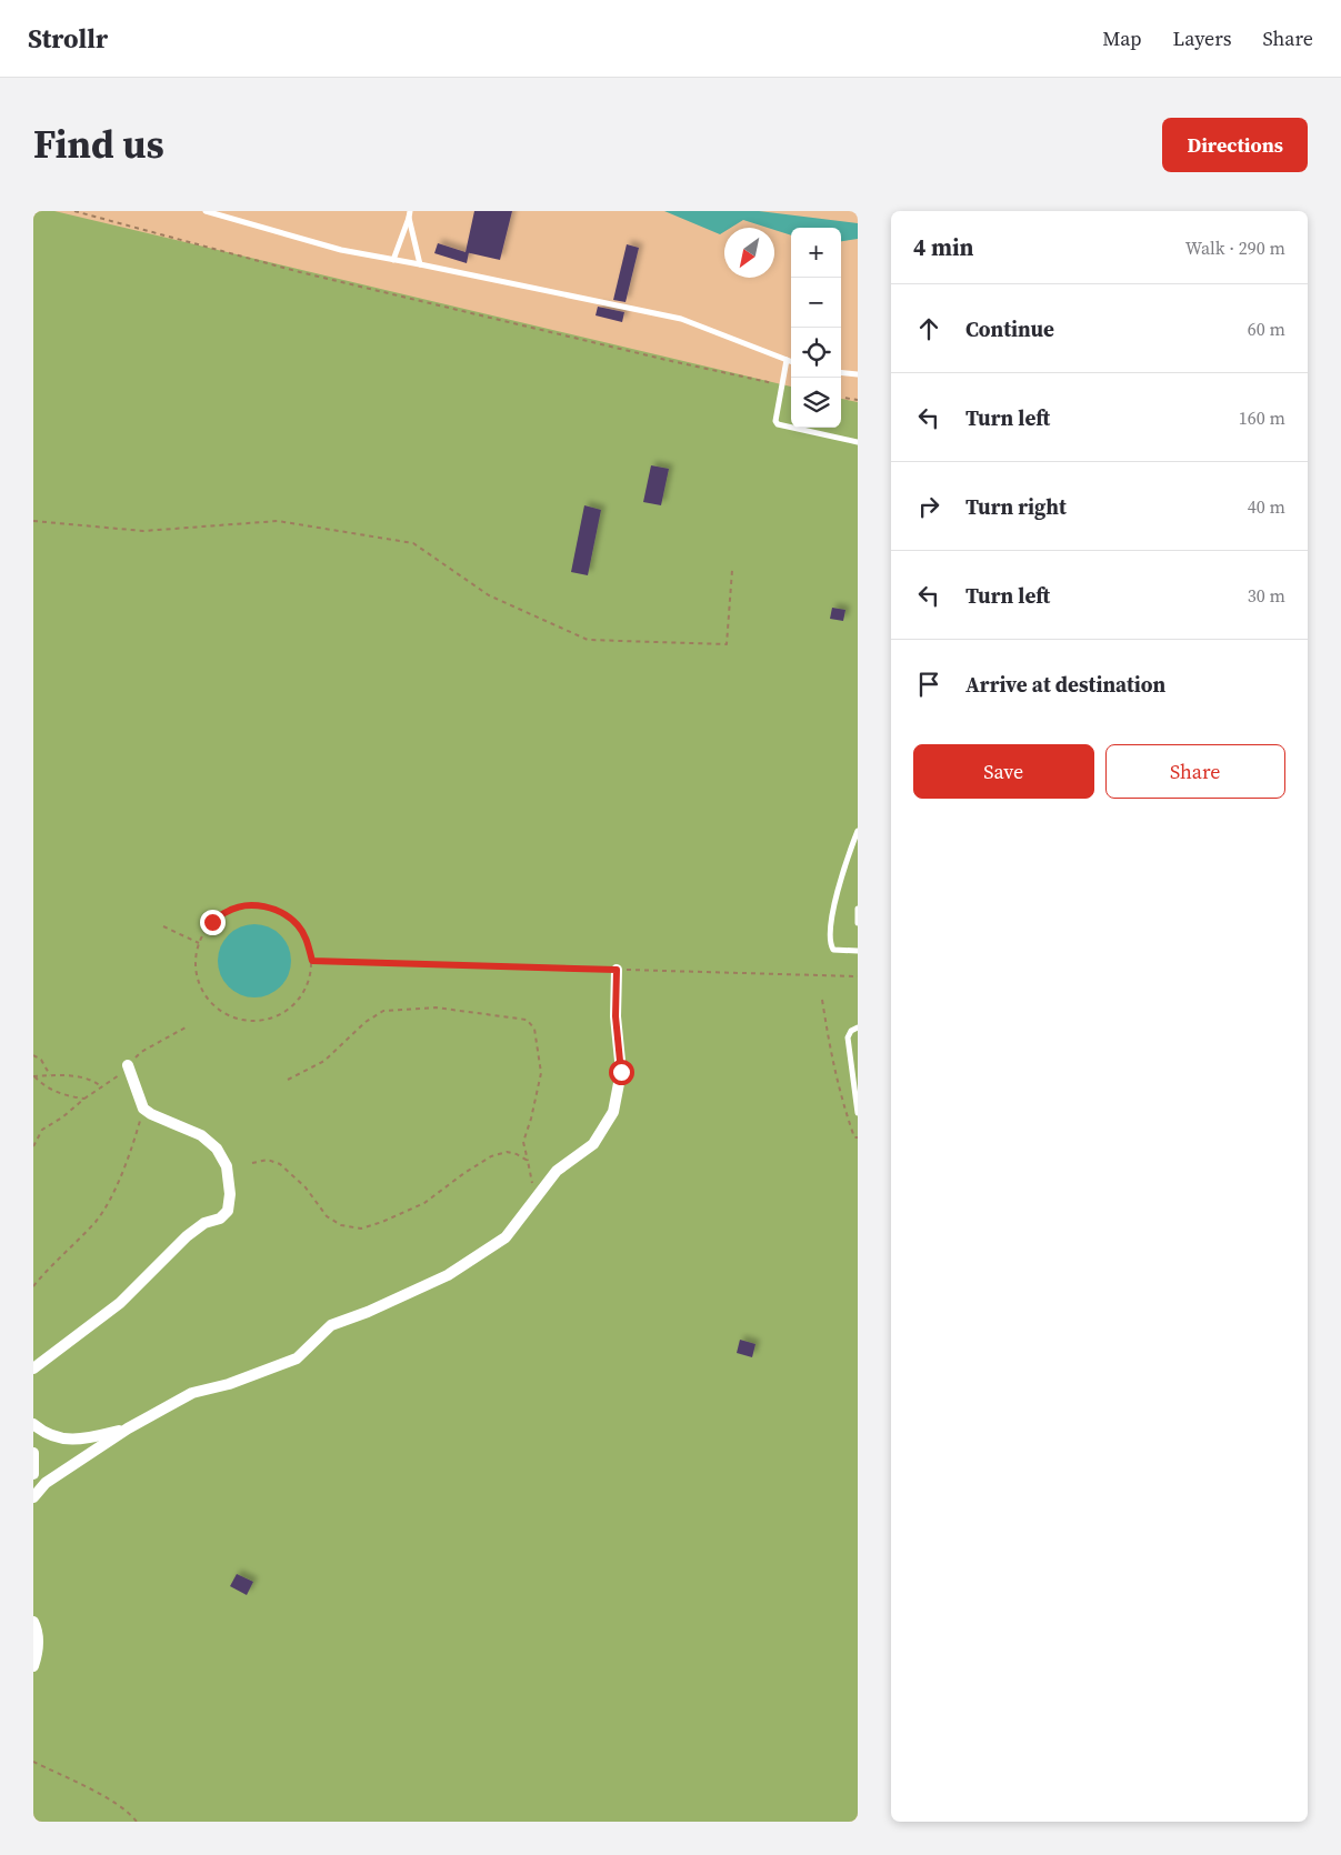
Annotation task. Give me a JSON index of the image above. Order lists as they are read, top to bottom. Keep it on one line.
{"north":"bottom left","page":{"header":"Strollr","nav":["Map","Layers","Share"],"title":"Find us","buttons":["Directions",["Save","Share"]],"heading":["4 min","Walk · 290 m"],"map_buttons":["+","−"],"list":[["Continue","60 m"],["Turn left","160 m"],["Turn right","40 m"],["Turn left","30 m"],"Arrive at destination"]}}
